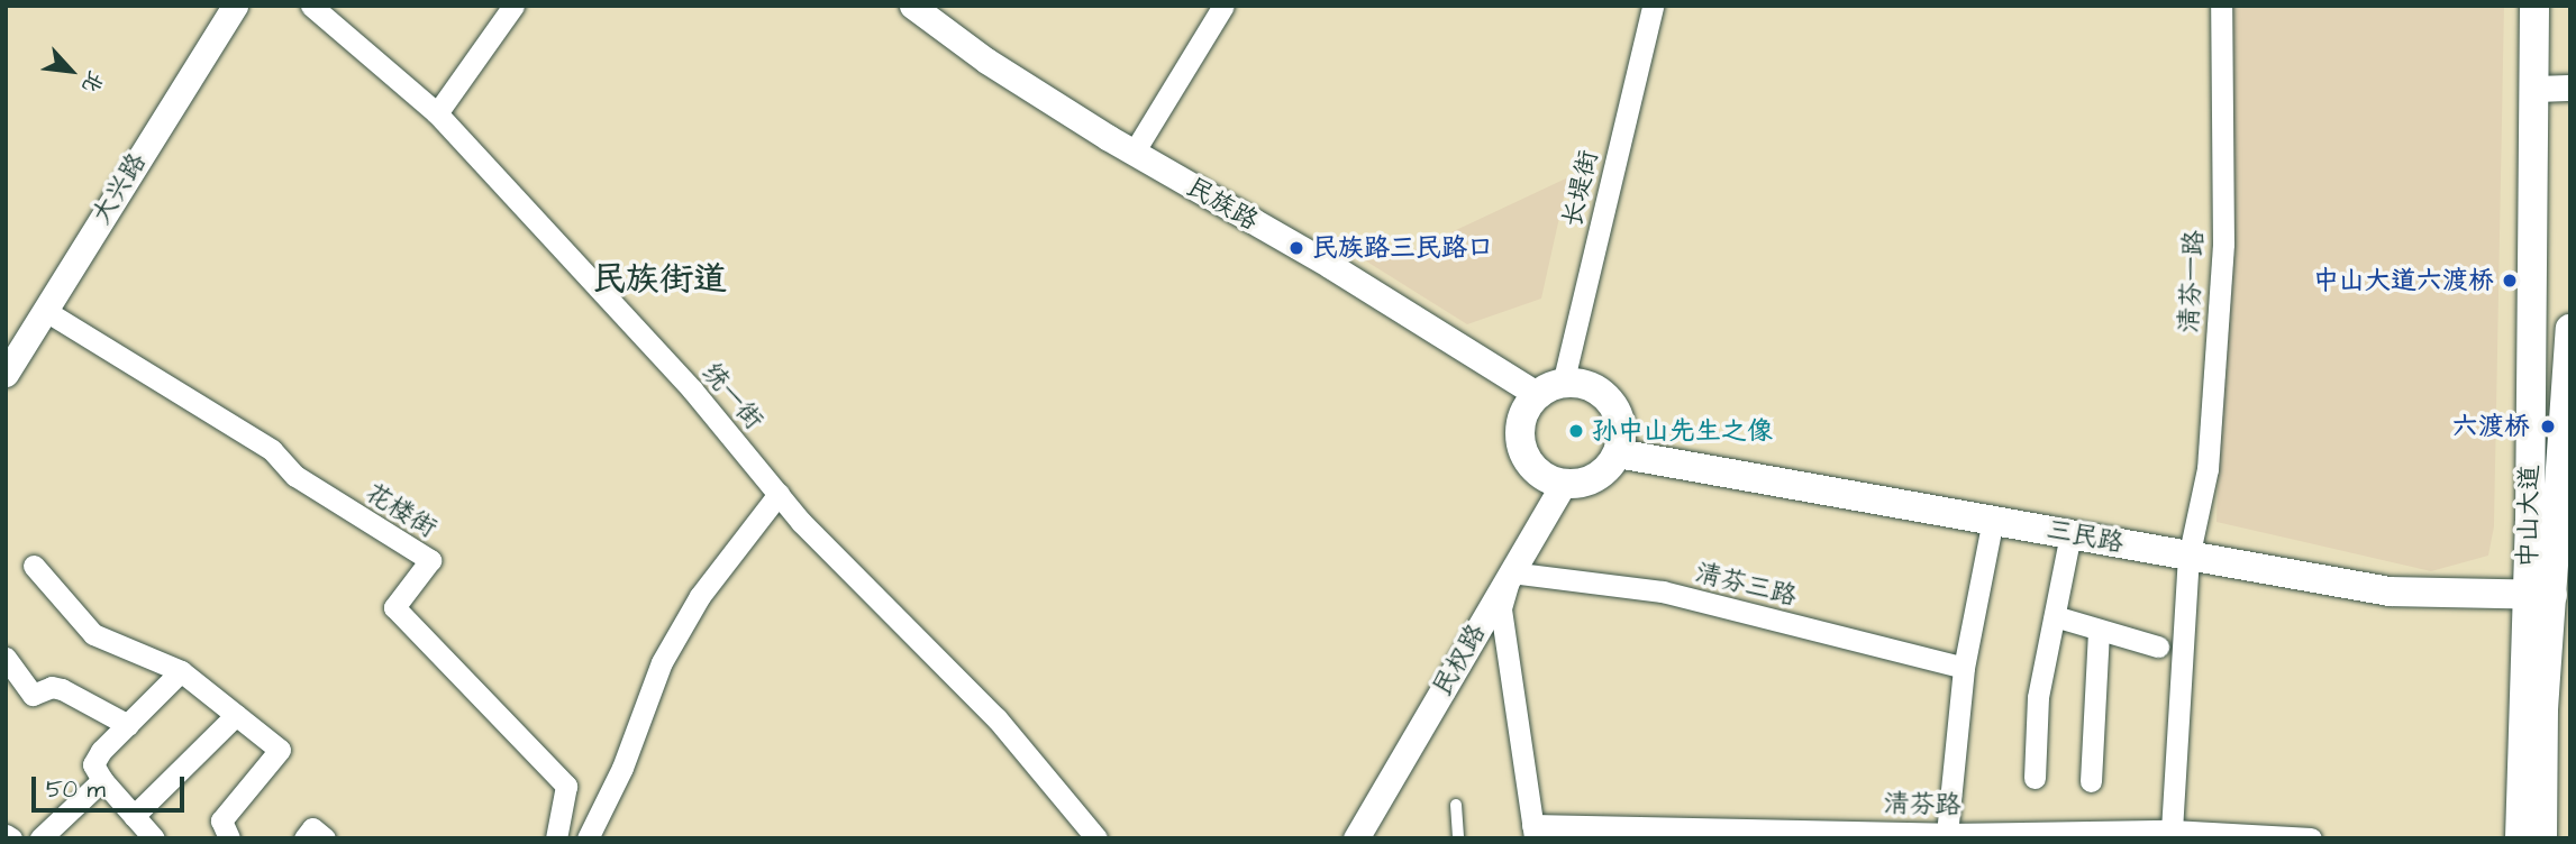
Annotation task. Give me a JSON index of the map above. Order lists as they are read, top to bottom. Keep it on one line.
{"streets":{"main road":["中山大道","三民路"],"street":["大兴路","长堤街","民族路","清芬一路","统一街","花楼街","清芬三路","民权路","清芬路"]},"crossings":[["大兴路","花楼街"],["长堤街","民族路"],["长堤街","三民路"],["长堤街","民权路"],["民族路","三民路"],["民族路","民权路"],["清芬一路","三民路"],["清芬一路","清芬路"],["中山大道","三民路"],["三民路","民权路"],["清芬三路","民权路"]],"districts":["民族街道"],"places":["民族路三民路口","中山大道六渡桥","六渡桥","孙中山先生之像"],"scale_bar":"50 m","north":"bottom right"}
